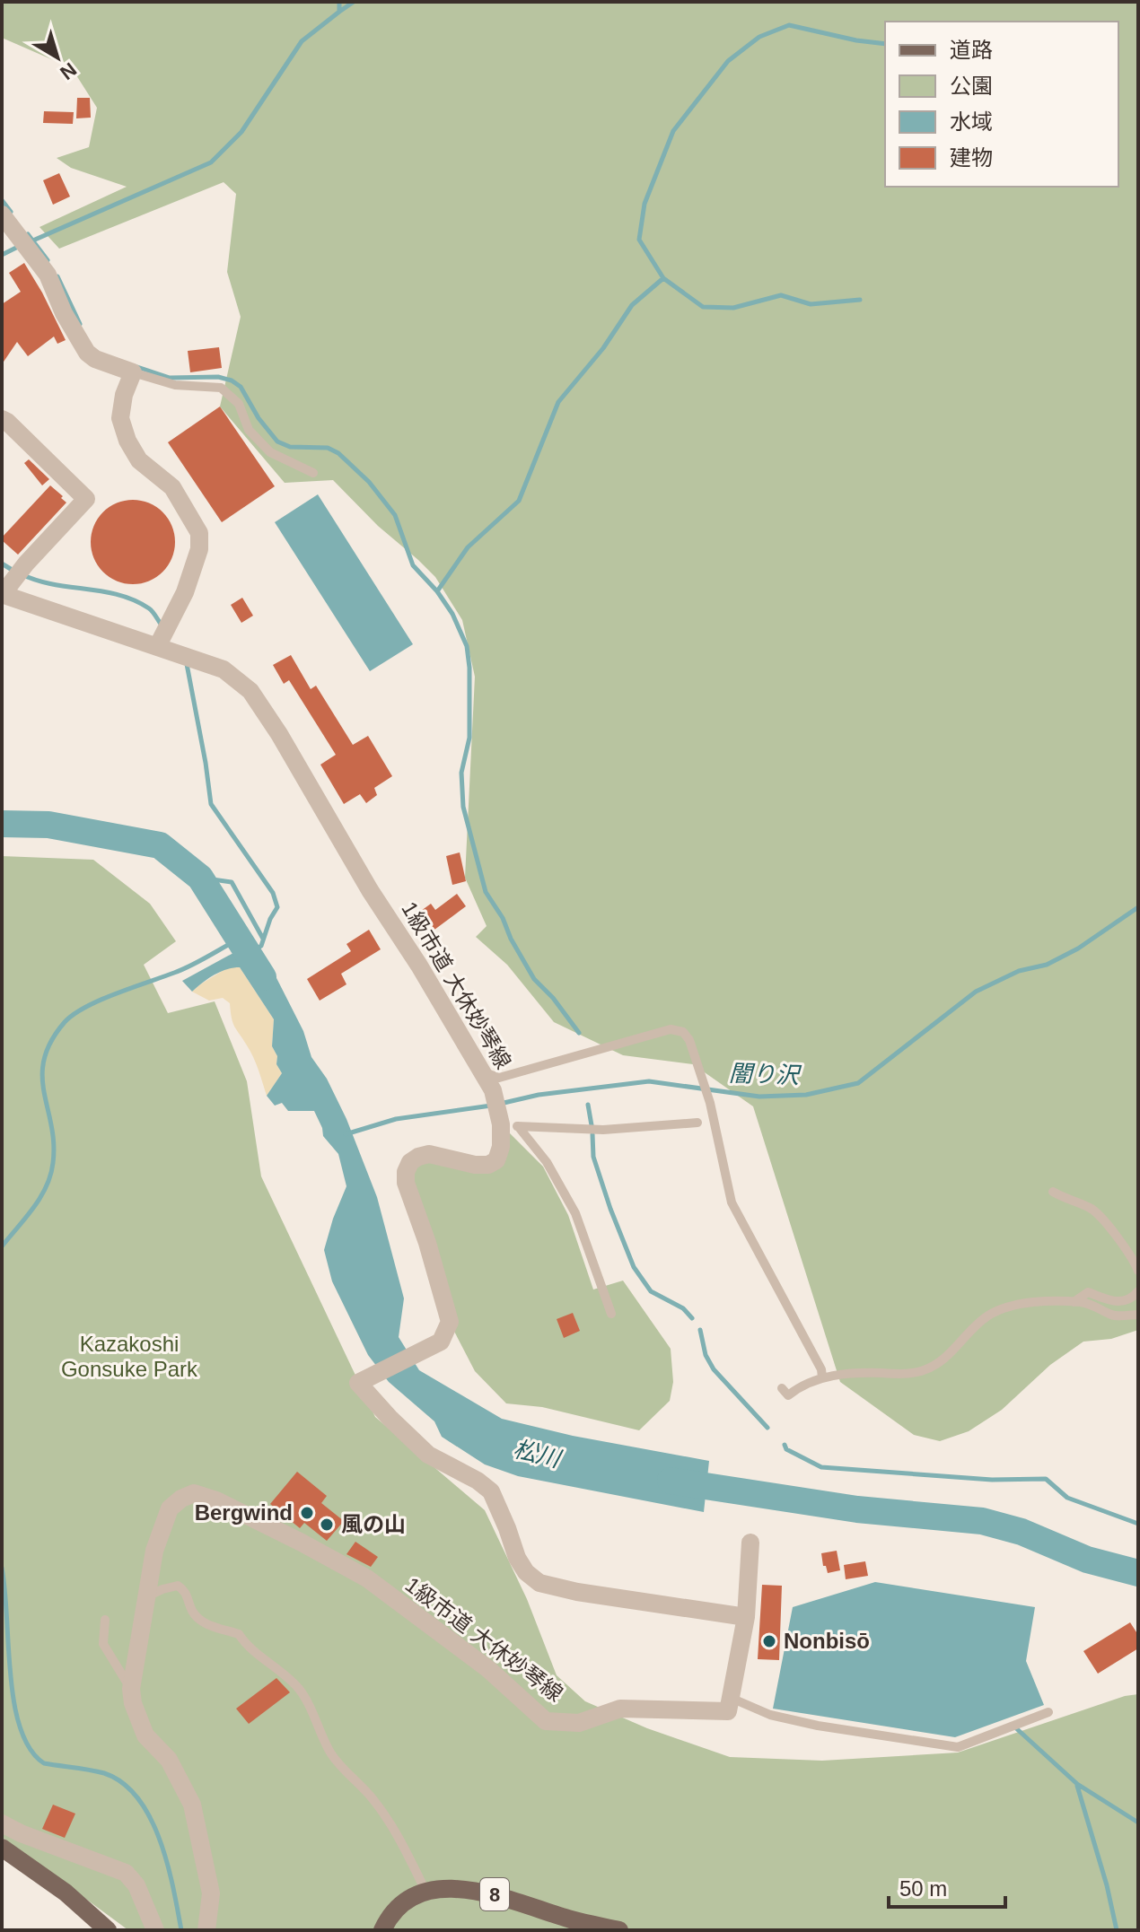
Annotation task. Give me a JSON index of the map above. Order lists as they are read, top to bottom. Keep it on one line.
{"streets":{"main road":["8"],"street":["1級市道 大休妙琴線"]},"water":["闇り沢","松川"],"parks":["Kazakoshi Gonsuke Park"],"places":["Bergwind","風の山","Nonbisō"],"legend":["道路","公園","水域","建物"],"scale_bar":"50 m","north":"bottom right"}
